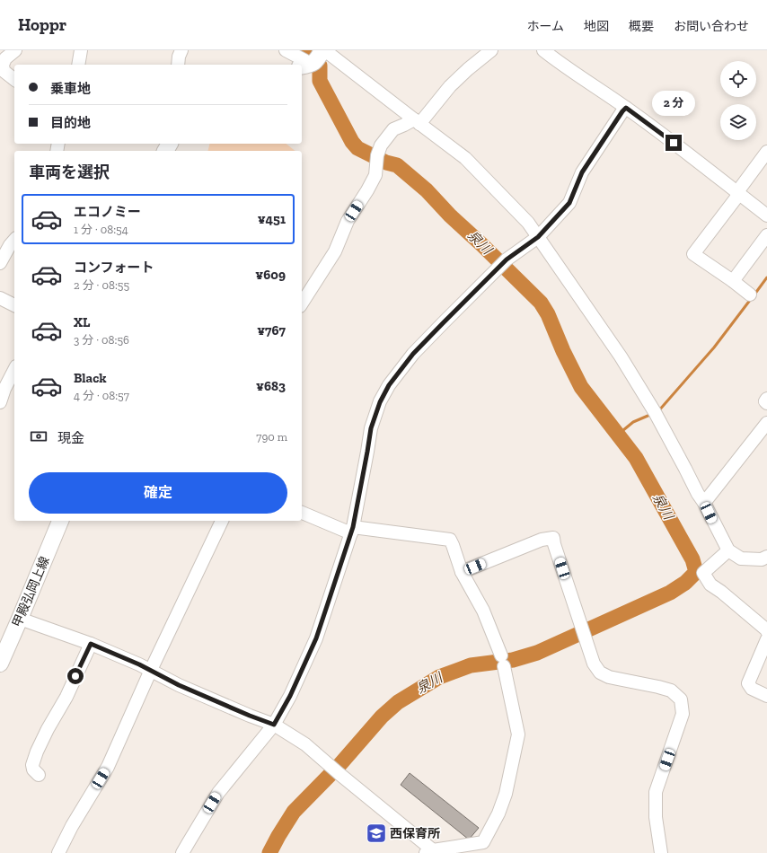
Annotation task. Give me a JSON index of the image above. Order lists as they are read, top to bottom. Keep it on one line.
{"streets":{"main road":["甲殿弘岡上線"]},"water":["泉川"],"places":{"school or university":["西保育所"]},"page":{"header":"Hoppr","nav":["ホーム","地図","概要","お問い合わせ"],"banner":["乗車地","目的地"],"bubble":"2 分","heading":"車両を選択","list":[{"name":"エコノミー","note":"1 分 · 08:54","value":"¥451"},{"name":"コンフォート","note":"2 分 · 08:55","value":"¥609"},{"name":"XL","note":"3 分 · 08:56","value":"¥767"},{"name":"Black","note":"4 分 · 08:57","value":"¥683"}],"pay":["現金","790 m"],"buttons":"確定"}}
